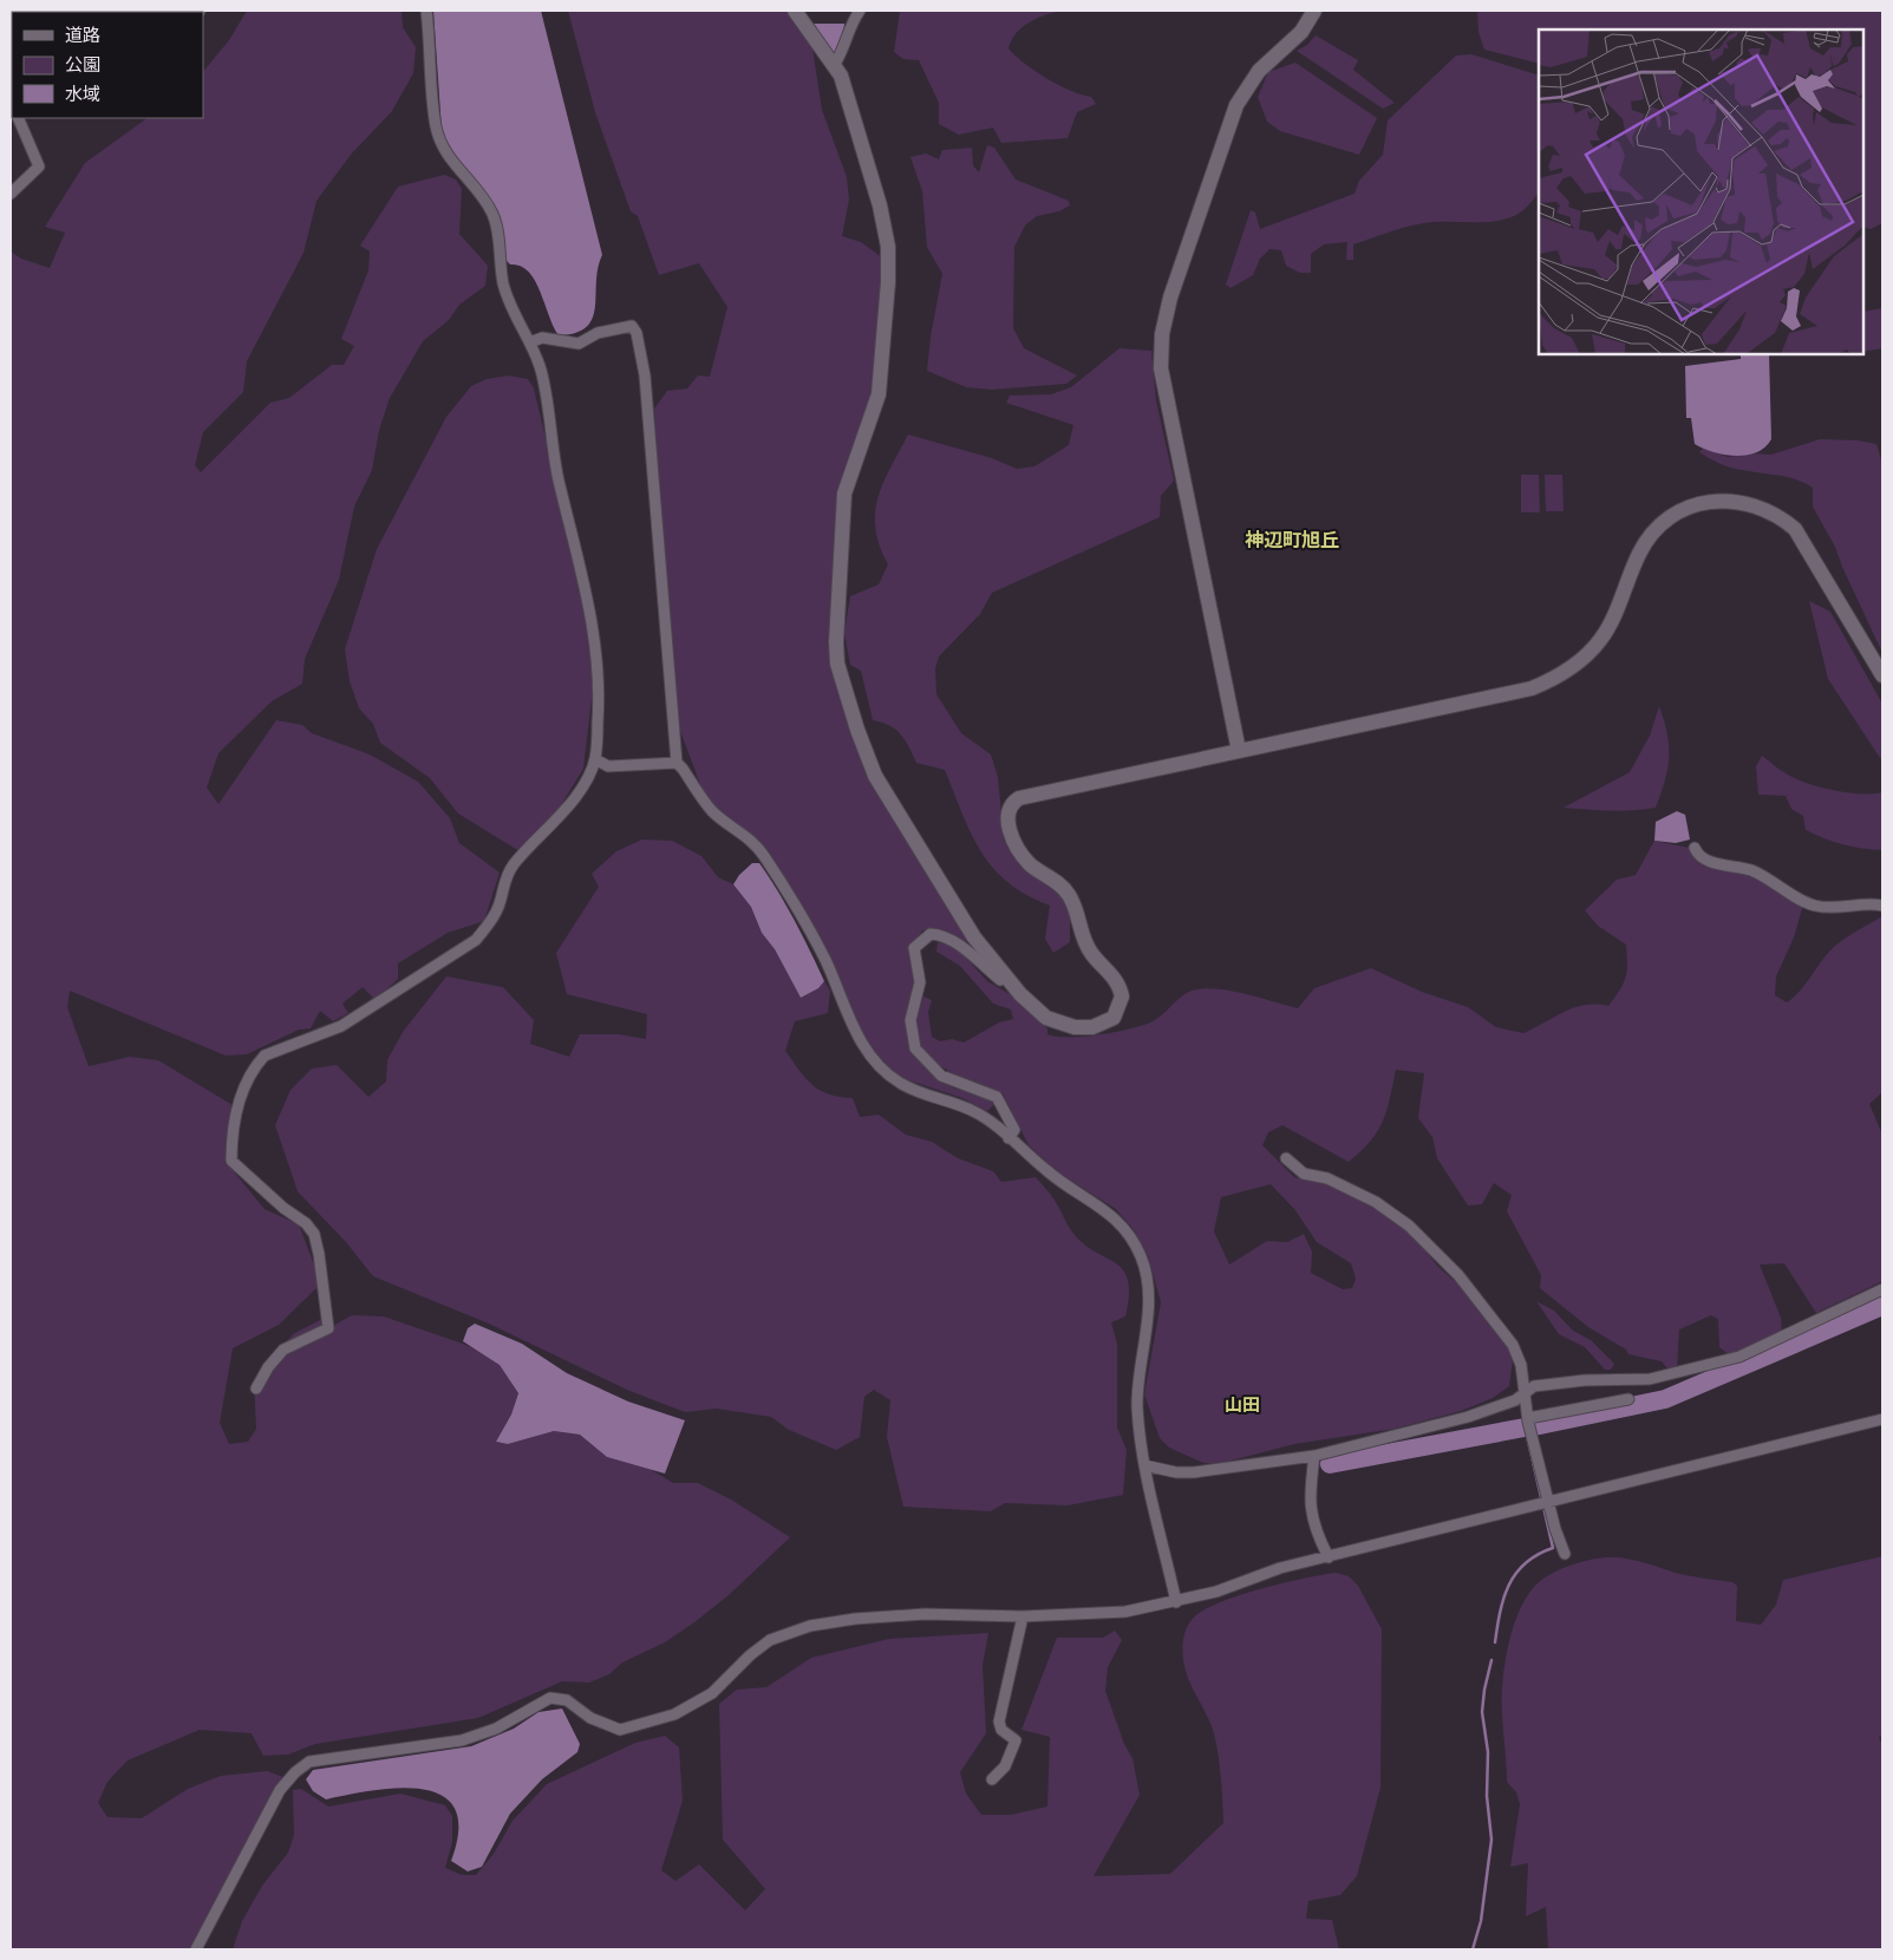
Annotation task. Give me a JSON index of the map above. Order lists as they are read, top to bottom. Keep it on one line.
{"districts":["神辺町旭丘","山田"],"legend":["道路","公園","水域"]}
